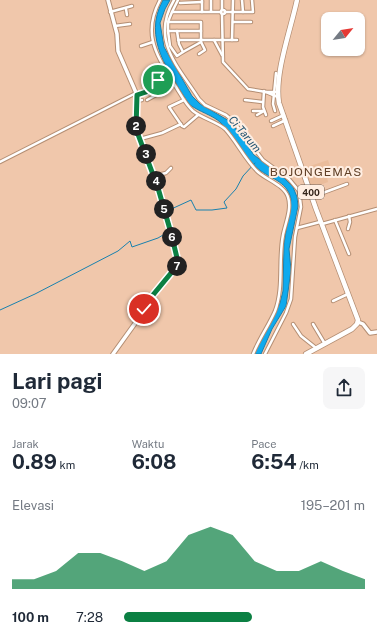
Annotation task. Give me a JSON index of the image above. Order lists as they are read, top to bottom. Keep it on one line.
{"streets":{"main road":["400"]},"districts":["BOJONGEMAS"],"water":["Ci Tarum"],"north":"top right","page":{"pins":["2","3","4","5","6","7"],"heading":["Lari pagi","09:07"],"stats":[["Jarak","0.89 km"],["Waktu","6:08"],["Pace","6:54 /km"]],"chart":["Elevasi","195–201 m"],"list":[{"name":"100 m","note":"7:28"}]}}
